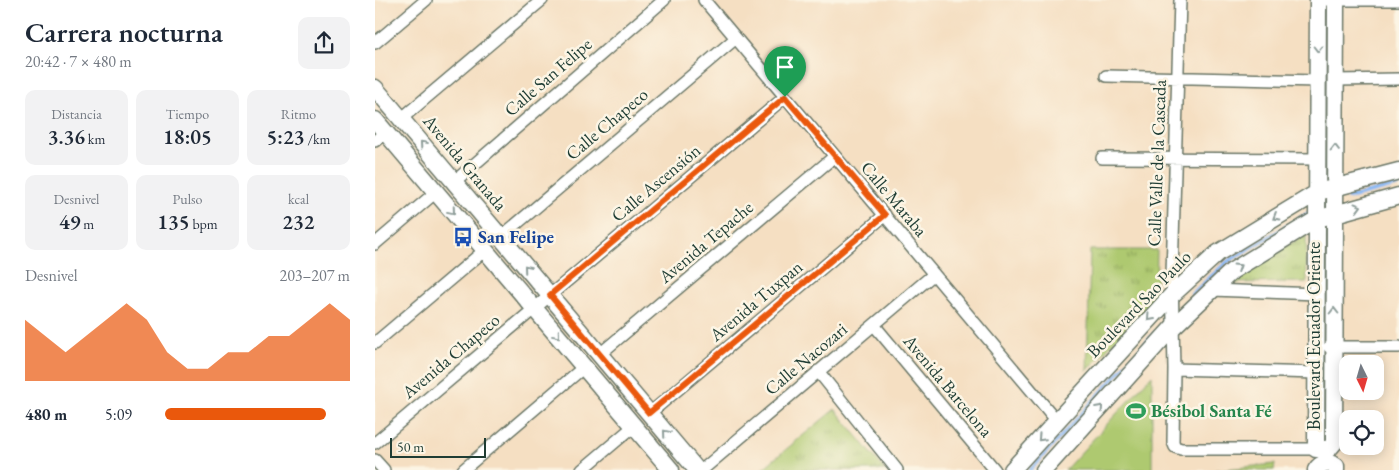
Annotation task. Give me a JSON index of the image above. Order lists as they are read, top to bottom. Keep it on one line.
{"streets":{"street":["Calle San Felipe","Calle Chapeco","Avenida Granada","Calle Valle de la Cascada","Calle Ascensión","Calle Maraba","Avenida Tepache","Avenida Tuxpan","Boulevard Sao Paulo","Boulevard Ecuador Oriente","Avenida Chapeco","Calle Nacozari","Avenida Barcelona"]},"crossings":[["Calle San Felipe","Avenida Granada"],["Calle Chapeco","Avenida Granada"],["Calle Chapeco","Calle Maraba"],["Avenida Granada","Calle Ascensión"],["Avenida Granada","Avenida Tepache"],["Avenida Granada","Avenida Tuxpan"],["Avenida Granada","Avenida Chapeco"],["Calle Valle de la Cascada","Boulevard Sao Paulo"],["Calle Valle de la Cascada","Boulevard Ecuador Oriente"],["Calle Ascensión","Calle Maraba"],["Calle Ascensión","Avenida Chapeco"],["Calle Maraba","Avenida Tepache"],["Calle Maraba","Avenida Tuxpan"],["Calle Maraba","Boulevard Sao Paulo"],["Calle Maraba","Calle Nacozari"],["Boulevard Sao Paulo","Boulevard Ecuador Oriente"],["Calle Nacozari","Avenida Barcelona"]],"places":{"bus stop":["San Felipe"],"sports":["Bésibol Santa Fé"]},"scale_bar":"50 m","north":"bottom","page":{"heading":["Carrera nocturna","20:42 · 7 × 480 m"],"stats":[["Distancia","3.36 km"],["Tiempo","18:05"],["Ritmo","5:23 /km"],["Desnivel","49 m"],["Pulso","135 bpm"],["kcal","232"]],"chart":["Desnivel","203–207 m"],"list":[{"name":"480 m","note":"5:09"}],"scale":"50 m"}}
